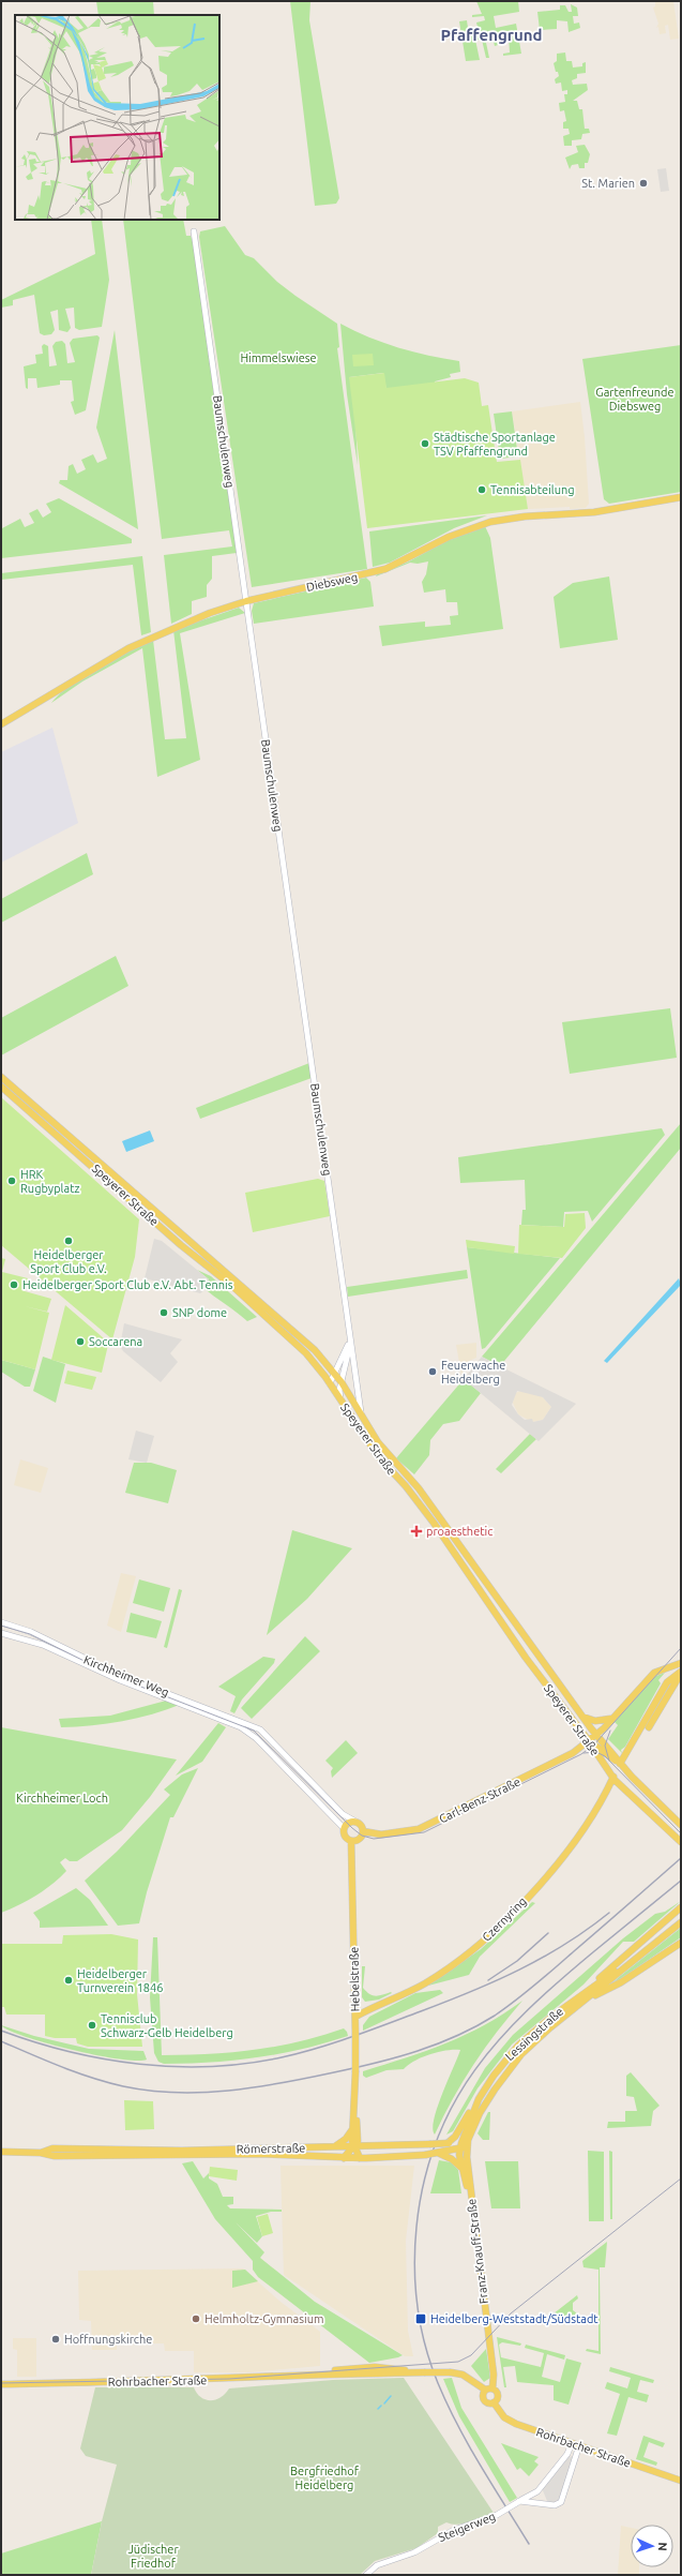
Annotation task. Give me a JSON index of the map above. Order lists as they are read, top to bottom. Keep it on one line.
{"streets":{"main road":["Diebsweg","Speyerer Straße","Carl-Benz-Straße","Czernyring","Hebelstraße","Lessingstraße","Römerstraße","Franz-Knauff-Straße","Rohrbacher Straße"],"street":["Baumschulenweg","Kirchheimer Weg","Steigerweg"]},"crossings":[["Baumschulenweg","Diebsweg"],["Baumschulenweg","Speyerer Straße"],["Speyerer Straße","Carl-Benz-Straße"],["Speyerer Straße","Czernyring"],["Kirchheimer Weg","Carl-Benz-Straße"],["Kirchheimer Weg","Hebelstraße"],["Carl-Benz-Straße","Hebelstraße"],["Czernyring","Hebelstraße"],["Hebelstraße","Römerstraße"],["Lessingstraße","Römerstraße"],["Lessingstraße","Franz-Knauff-Straße"],["Römerstraße","Franz-Knauff-Straße"],["Rohrbacher Straße","Steigerweg"]],"districts":["Pfaffengrund"],"parks":["Himmelswiese","Gartenfreunde Diebsweg","Kirchheimer Loch","Bergfriedhof Heidelberg","Jüdischer Friedhof"],"places":{"other":["St. Marien","Städtische Sportanlage TSV Pfaffengrund","Tennisabteilung","HRK Rugbyplatz","Heidelberger Sport Club e.V.","Heidelberger Sport Club e.V. Abt. Tennis","SNP dome","Soccarena","Feuerwache Heidelberg","Heidelberger Turnverein 1846","Tennisclub Schwarz-Gelb Heidelberg","Helmholtz-Gymnasium","Hoffnungskirche"],"health":["proaesthetic"],"transit":["Heidelberg-Weststadt/Südstadt"]},"north":"right"}
